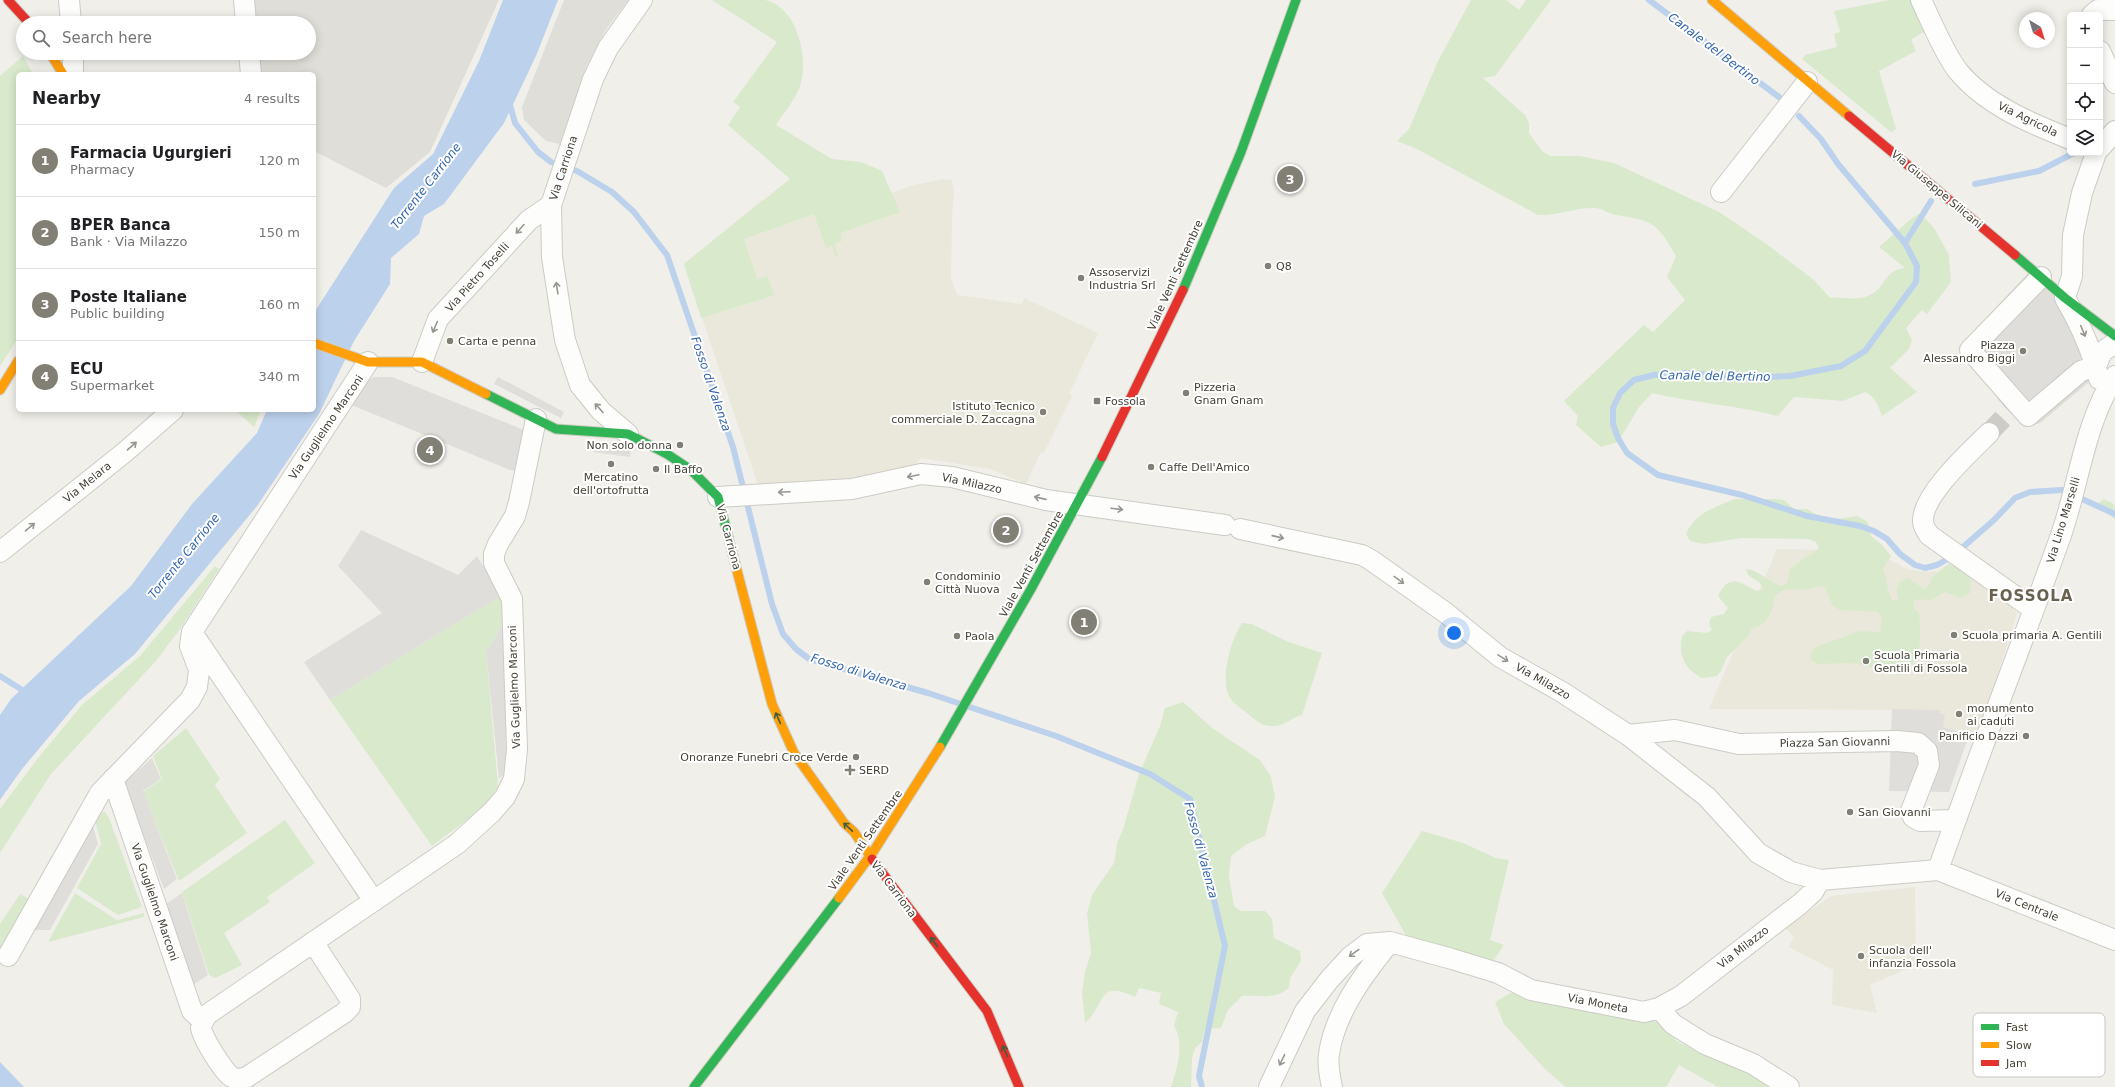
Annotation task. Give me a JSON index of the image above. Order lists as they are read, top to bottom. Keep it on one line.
{"streets":{"main road":["Via Carriona","Via Giuseppe Silicani","Viale Venti Settembre","Via Guglielmo Marconi"],"street":["Via Agricola","Via Pietro Toselli","Via Melara","Via Milazzo","Via Lino Marselli","Piazza San Giovanni","Via Centrale","Via Moneta"]},"crossings":[["Via Carriona","Viale Venti Settembre"],["Via Carriona","Via Pietro Toselli"],["Via Carriona","Via Guglielmo Marconi"],["Via Carriona","Via Milazzo"],["Viale Venti Settembre","Via Milazzo"],["Via Pietro Toselli","Via Guglielmo Marconi"],["Via Milazzo","Via Lino Marselli"],["Via Milazzo","Piazza San Giovanni"],["Via Milazzo","Via Centrale"],["Via Milazzo","Via Moneta"],["Via Lino Marselli","Piazza San Giovanni"],["Via Lino Marselli","Via Centrale"]],"one_way":["Via Carriona","Via Pietro Toselli","Via Melara"],"districts":["FOSSOLA"],"water":["Canale del Bertino","Torrente Carrione","Fosso di Valenza"],"places":{"other":["Q8","Assoservizi Industria Srl","Carta e penna","Piazza Alessandro Biggi","Pizzeria Gnam Gnam","Istituto Tecnico commerciale D. Zaccagna","Non solo donna","Mercatino dell'ortofrutta","Caffe Dell'Amico","Il Baffo","Condominio Città Nuova","Scuola primaria A. Gentili","Paola","Scuola Primaria Gentili di Fossola","monumento ai caduti","Panificio Dazzi","Onoranze Funebri Croce Verde","San Giovanni","Scuola dell' infanzia Fossola"],"transit":["Fossola"],"health":["SERD"]},"legend":["Fast","Slow","Jam"],"north":"bottom right","page":{"map_buttons":["+","−"],"search":"Search here","heading":["Nearby","4 results"],"list":[{"mark":"1","name":"Farmacia Ugurgieri","note":"Pharmacy","value":"120 m"},{"mark":"2","name":"BPER Banca","note":"Bank · Via Milazzo","value":"150 m"},{"mark":"3","name":"Poste Italiane","note":"Public building","value":"160 m"},{"mark":"4","name":"ECU","note":"Supermarket","value":"340 m"}],"pins":["3","4","2","1"]}}
